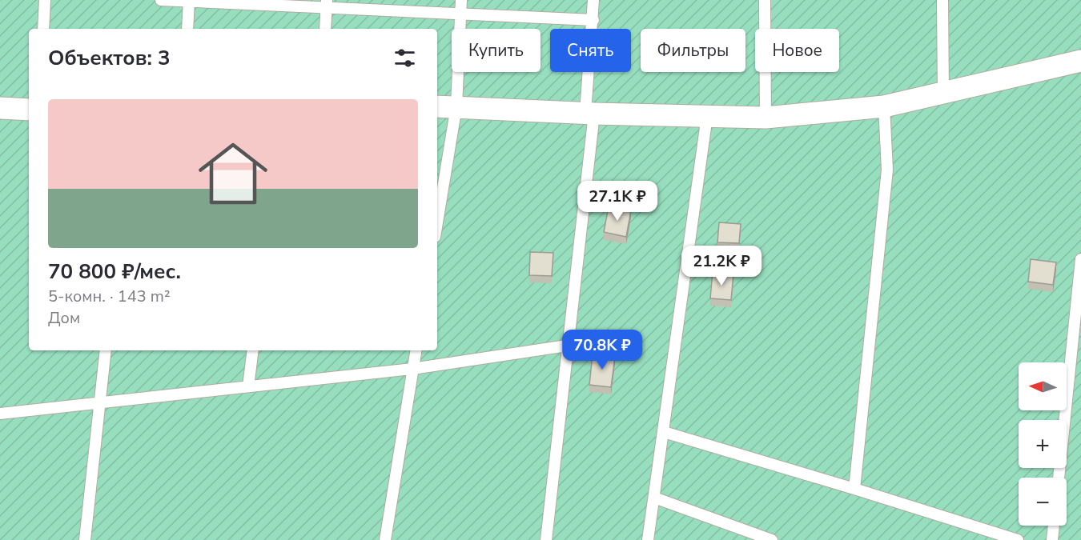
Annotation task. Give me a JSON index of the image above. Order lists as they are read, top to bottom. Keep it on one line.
{"north":"left","page":{"chip":["Купить","Снять","Фильтры","Новое"],"heading":"Объектов: 3","list":[{"name":"70 800 ₽/мес.","note":"5-комн. · 143 m² · Дом"}],"price":["27.1K ₽","21.2K ₽","70.8K ₽"],"map_buttons":["+","−"]}}
